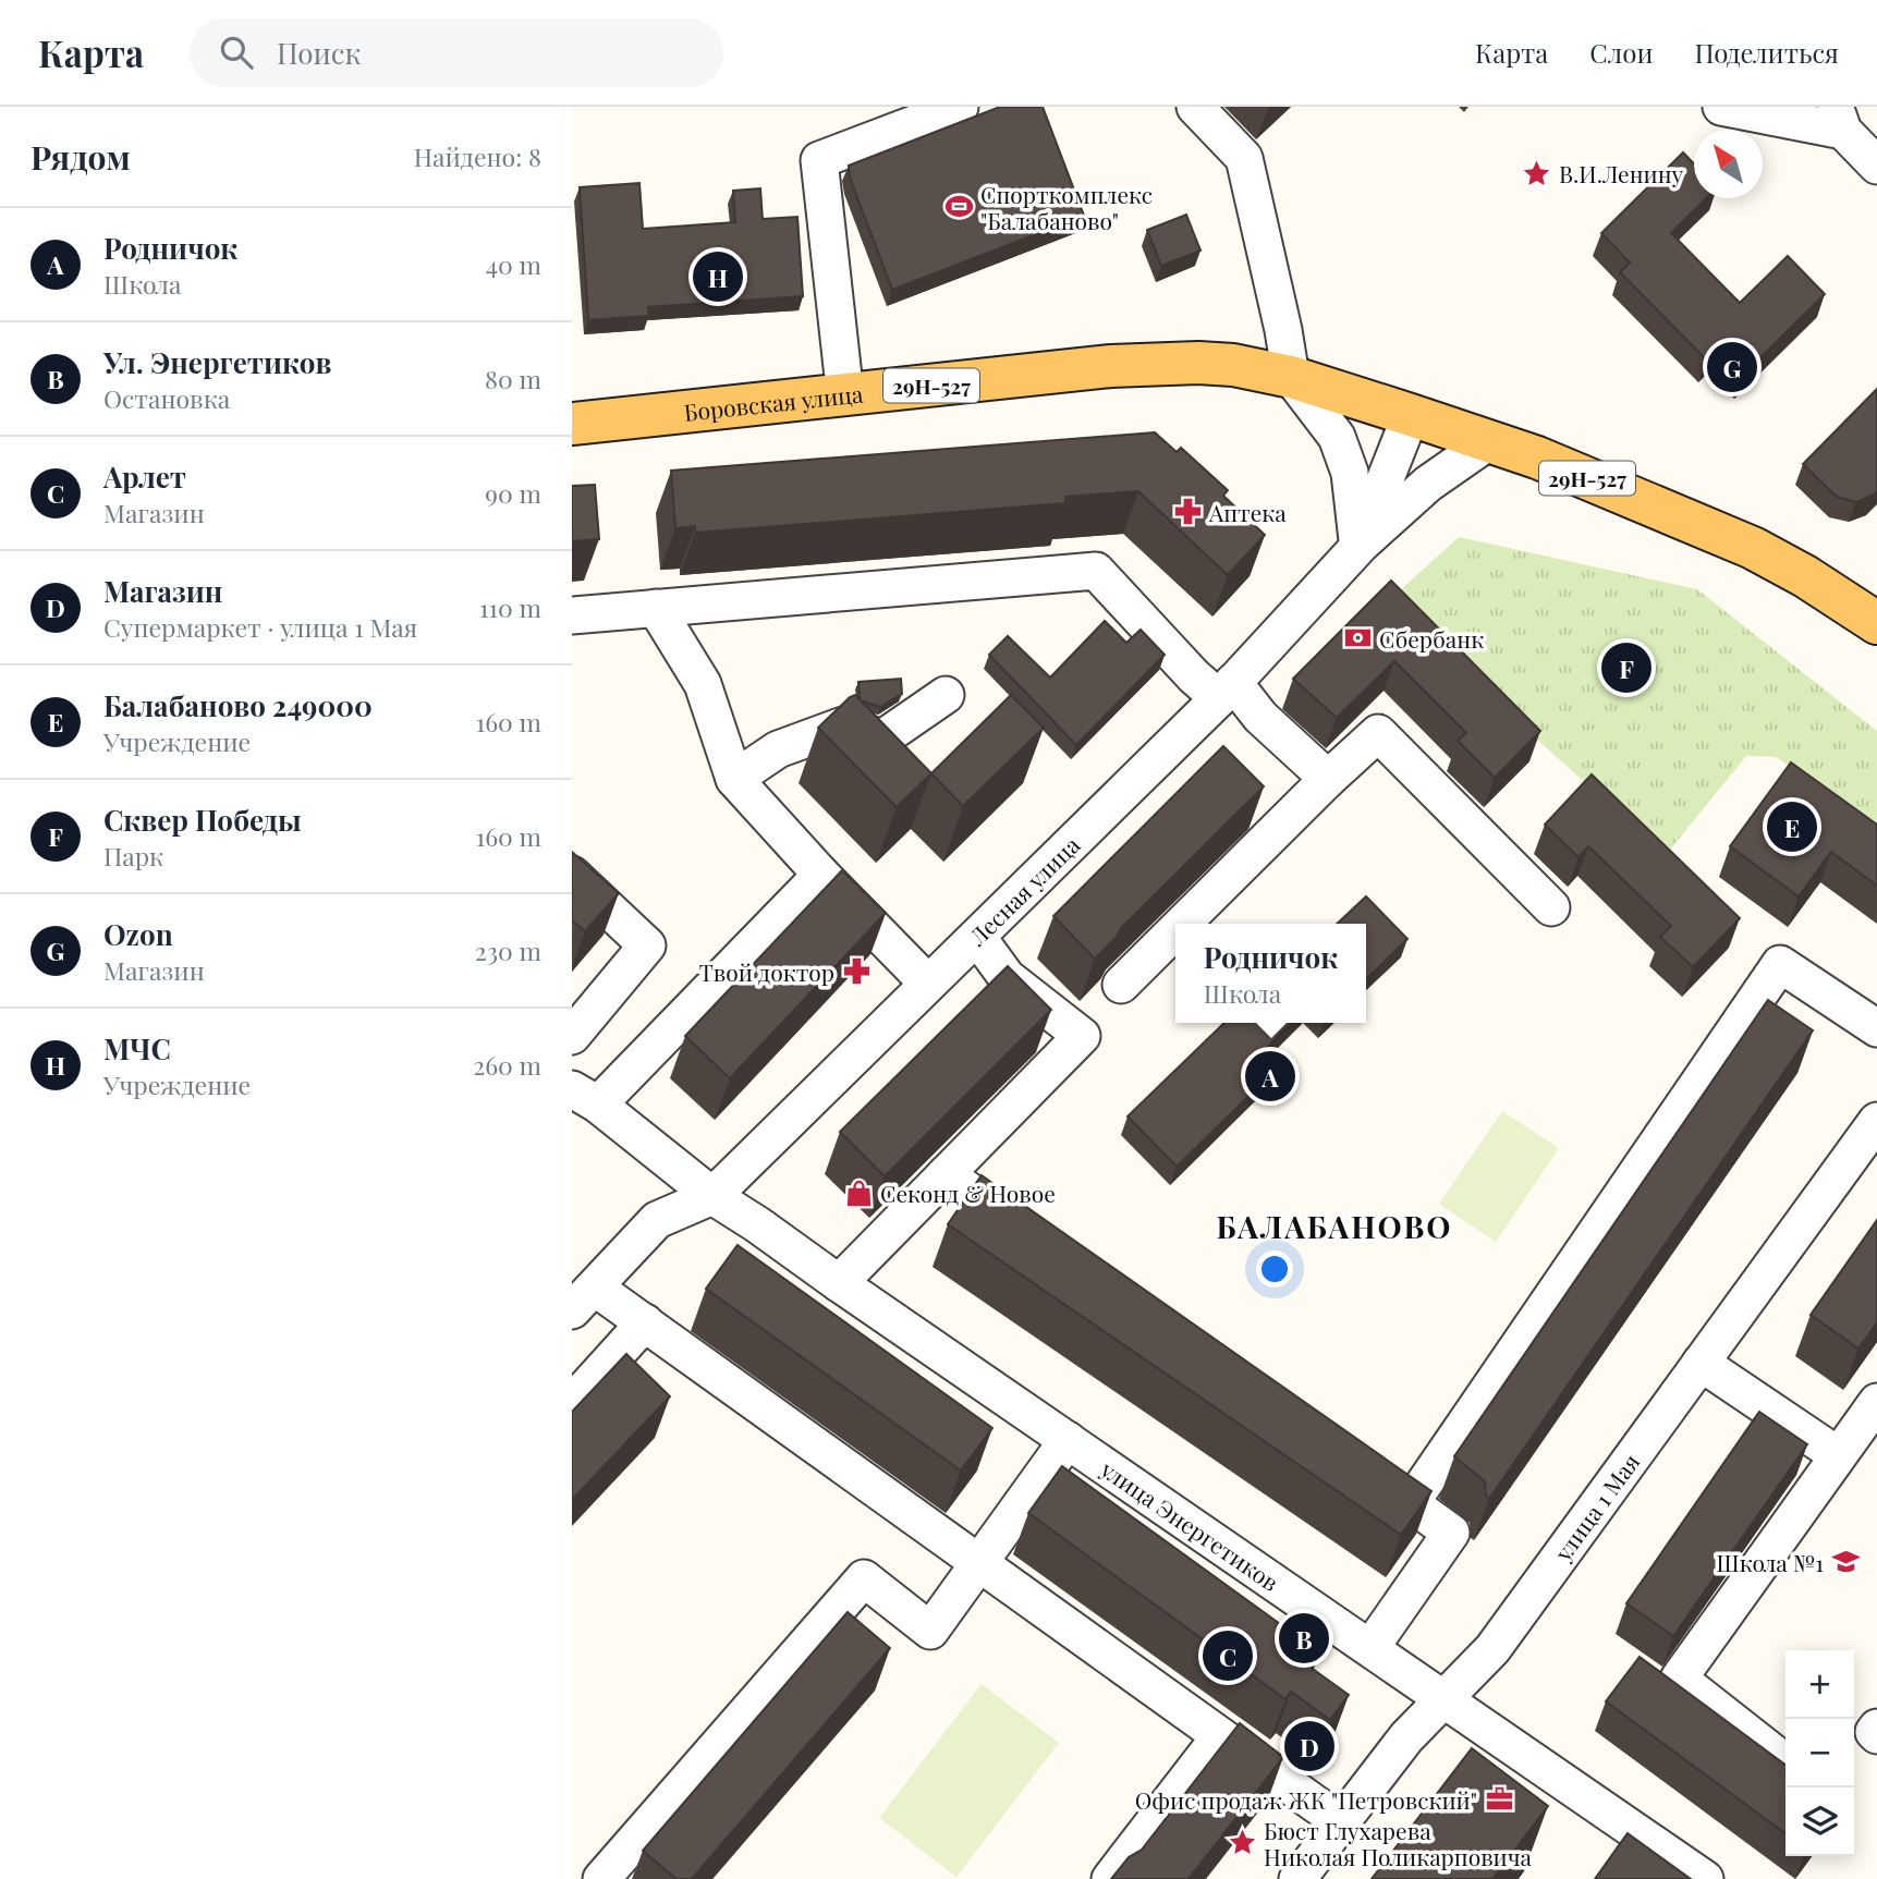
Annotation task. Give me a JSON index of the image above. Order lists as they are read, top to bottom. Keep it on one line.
{"streets":{"main road":["29Н-527","Боровская улица"],"street":["Лесная улица","улица 1 Мая","улица Энергетиков"]},"crossings":[["29Н-527","Боровская улица"],["29Н-527","Лесная улица"],["Лесная улица","улица Энергетиков"],["улица 1 Мая","улица Энергетиков"]],"districts":["БАЛАБАНОВО"],"places":{"place":["В.И.Ленину","Бюст Глухарева Николая Поликарповича"],"sports":["Спорткомплекс \"Балабаново\""],"pharmacy":["Аптека","Твой доктор"],"bank":["Сбербанк"],"shop":["Секонд & Новое"],"school or university":["Школа №1"],"office":["Офис продаж ЖК \"Петровский\""]},"north":"top left","page":{"header":"Карта","search":"Поиск","nav":["Карта","Слои","Поделиться"],"heading":["Рядом","Найдено: 8"],"list":[{"mark":"A","name":"Родничок","note":"Школа","value":"40 m"},{"mark":"B","name":"Ул. Энергетиков","note":"Остановка","value":"80 m"},{"mark":"C","name":"Арлет","note":"Магазин","value":"90 m"},{"mark":"D","name":"Магазин","note":"Супермаркет · улица 1 Мая","value":"110 m"},{"mark":"E","name":"Балабаново 249000","note":"Учреждение","value":"160 m"},{"mark":"F","name":"Сквер Победы","note":"Парк","value":"160 m"},{"mark":"G","name":"Ozon","note":"Магазин","value":"230 m"},{"mark":"H","name":"МЧС","note":"Учреждение","value":"260 m"}],"pins":["H","G","F","E","A","B","C","D"],"popup":["Родничок","Школа"],"map_buttons":["+","−"]}}
